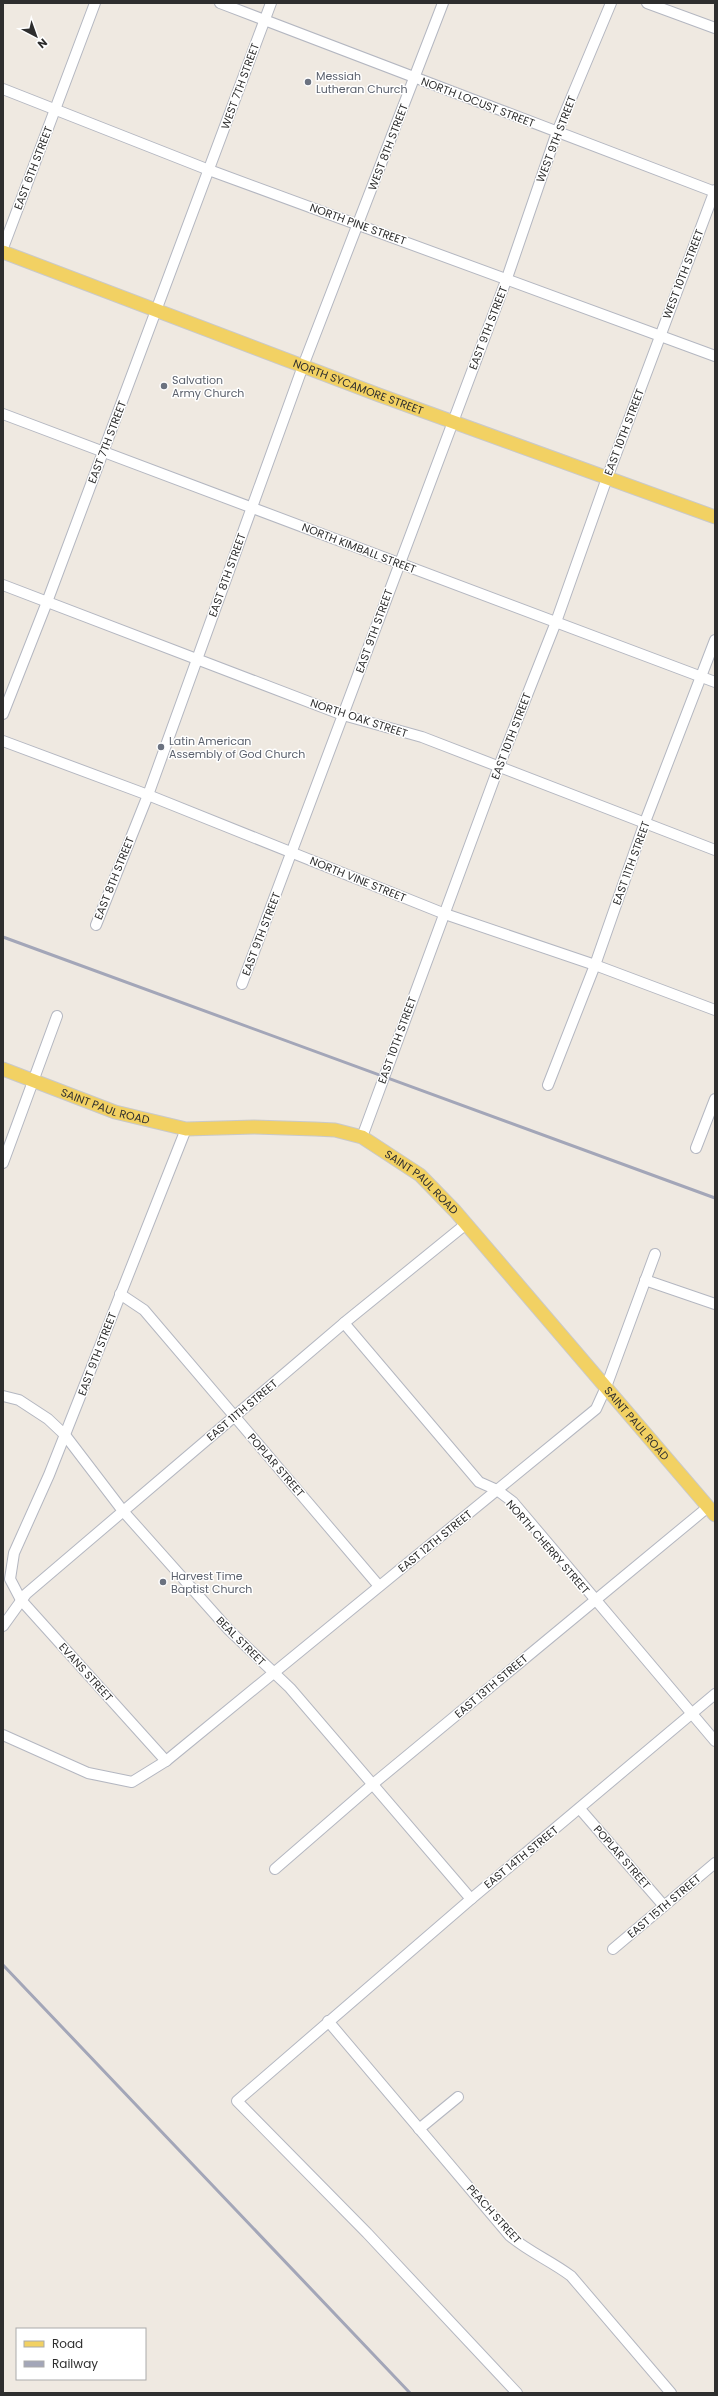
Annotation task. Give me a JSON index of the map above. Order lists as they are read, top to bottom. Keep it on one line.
{"streets":{"main road":["NORTH SYCAMORE STREET","SAINT PAUL ROAD"],"street":["WEST 7TH STREET","NORTH LOCUST STREET","WEST 9TH STREET","WEST 8TH STREET","EAST 6TH STREET","NORTH PINE STREET","WEST 10TH STREET","EAST 9TH STREET","EAST 10TH STREET","EAST 7TH STREET","NORTH KIMBALL STREET","EAST 8TH STREET","NORTH OAK STREET","EAST 11TH STREET","NORTH VINE STREET","POPLAR STREET","EAST 12TH STREET","NORTH CHERRY STREET","BEAL STREET","EVANS STREET","EAST 13TH STREET","EAST 14TH STREET","EAST 15TH STREET","PEACH STREET"]},"crossings":[["WEST 7TH STREET","NORTH LOCUST STREET"],["WEST 7TH STREET","NORTH PINE STREET"],["WEST 7TH STREET","EAST 7TH STREET"],["NORTH LOCUST STREET","WEST 9TH STREET"],["NORTH LOCUST STREET","WEST 8TH STREET"],["NORTH LOCUST STREET","WEST 10TH STREET"],["WEST 9TH STREET","NORTH PINE STREET"],["WEST 9TH STREET","EAST 9TH STREET"],["WEST 8TH STREET","NORTH PINE STREET"],["WEST 8TH STREET","EAST 8TH STREET"],["EAST 6TH STREET","NORTH PINE STREET"],["NORTH PINE STREET","WEST 10TH STREET"],["NORTH PINE STREET","EAST 9TH STREET"],["NORTH PINE STREET","EAST 10TH STREET"],["NORTH PINE STREET","EAST 7TH STREET"],["NORTH PINE STREET","EAST 8TH STREET"],["WEST 10TH STREET","EAST 10TH STREET"],["EAST 9TH STREET","NORTH SYCAMORE STREET"],["EAST 9TH STREET","NORTH KIMBALL STREET"],["EAST 9TH STREET","NORTH OAK STREET"],["EAST 9TH STREET","NORTH VINE STREET"],["EAST 9TH STREET","SAINT PAUL ROAD"],["EAST 9TH STREET","POPLAR STREET"],["EAST 9TH STREET","BEAL STREET"],["EAST 9TH STREET","EVANS STREET"],["NORTH SYCAMORE STREET","EAST 10TH STREET"],["NORTH SYCAMORE STREET","EAST 7TH STREET"],["NORTH SYCAMORE STREET","EAST 8TH STREET"],["EAST 10TH STREET","NORTH KIMBALL STREET"],["EAST 10TH STREET","NORTH OAK STREET"],["EAST 10TH STREET","NORTH VINE STREET"],["EAST 10TH STREET","SAINT PAUL ROAD"],["EAST 7TH STREET","NORTH KIMBALL STREET"],["EAST 7TH STREET","NORTH OAK STREET"],["NORTH KIMBALL STREET","EAST 8TH STREET"],["NORTH KIMBALL STREET","EAST 11TH STREET"],["EAST 8TH STREET","NORTH OAK STREET"],["EAST 8TH STREET","NORTH VINE STREET"],["NORTH OAK STREET","EAST 11TH STREET"],["EAST 11TH STREET","NORTH VINE STREET"],["EAST 11TH STREET","SAINT PAUL ROAD"],["EAST 11TH STREET","POPLAR STREET"],["EAST 11TH STREET","NORTH CHERRY STREET"],["EAST 11TH STREET","BEAL STREET"],["EAST 11TH STREET","EVANS STREET"],["SAINT PAUL ROAD","EAST 12TH STREET"],["SAINT PAUL ROAD","EAST 13TH STREET"],["POPLAR STREET","EAST 12TH STREET"],["POPLAR STREET","EAST 14TH STREET"],["POPLAR STREET","EAST 15TH STREET"],["EAST 12TH STREET","NORTH CHERRY STREET"],["EAST 12TH STREET","BEAL STREET"],["EAST 12TH STREET","EVANS STREET"],["NORTH CHERRY STREET","EAST 13TH STREET"],["NORTH CHERRY STREET","EAST 14TH STREET"],["BEAL STREET","EAST 13TH STREET"],["BEAL STREET","EAST 14TH STREET"],["EAST 14TH STREET","PEACH STREET"]],"places":["Messiah Lutheran Church","Salvation Army Church","Latin American Assembly of God Church","Harvest Time Baptist Church"],"legend":["Road","Railway"],"north":"bottom right"}
